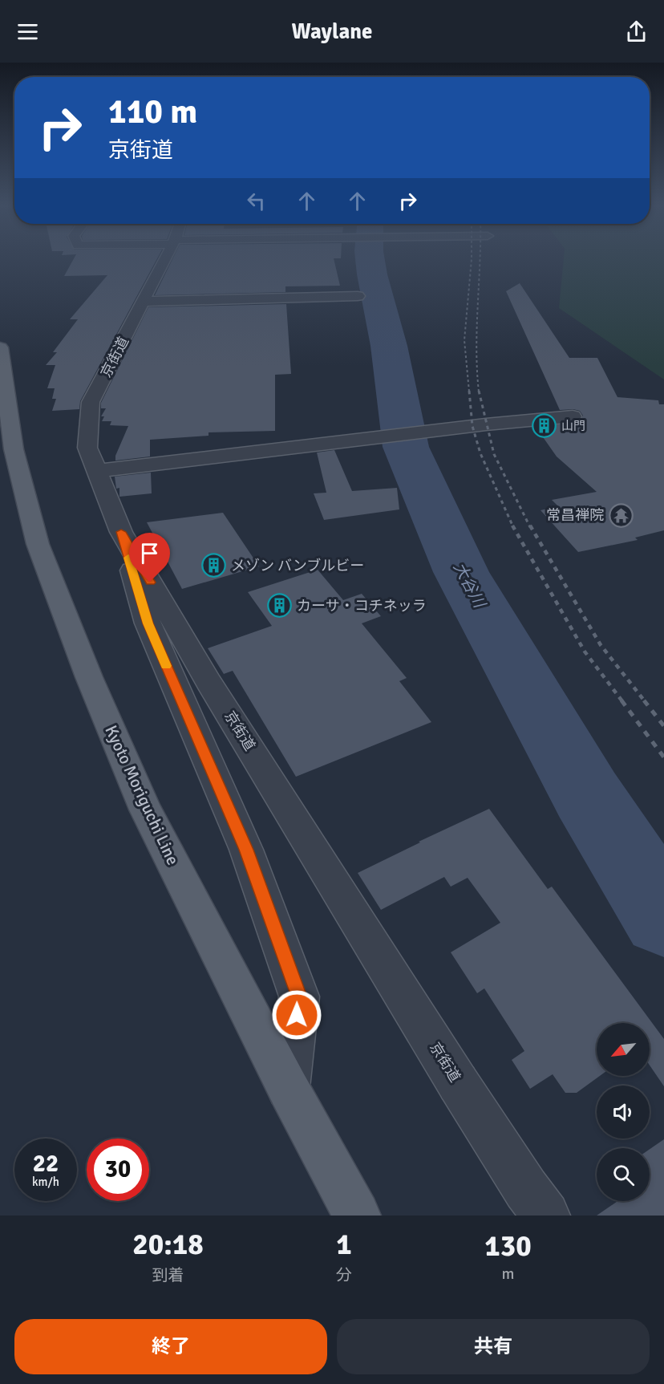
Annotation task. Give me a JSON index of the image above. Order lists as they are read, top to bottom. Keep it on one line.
{"streets":{"main road":["Kyoto Moriguchi Line"],"street":["京街道"]},"water":["大谷川"],"places":{"building":["山門","メゾン バンブルビー","カーサ・コチネッラ"],"temple":["常昌禅院"]},"north":"bottom left","page":{"header":"Waylane","turn":["110 m","京街道"],"speed":"22 km/h","limit":"30","eta":["20:18","到着","1","分","130","m"],"buttons":["終了","共有"]}}
